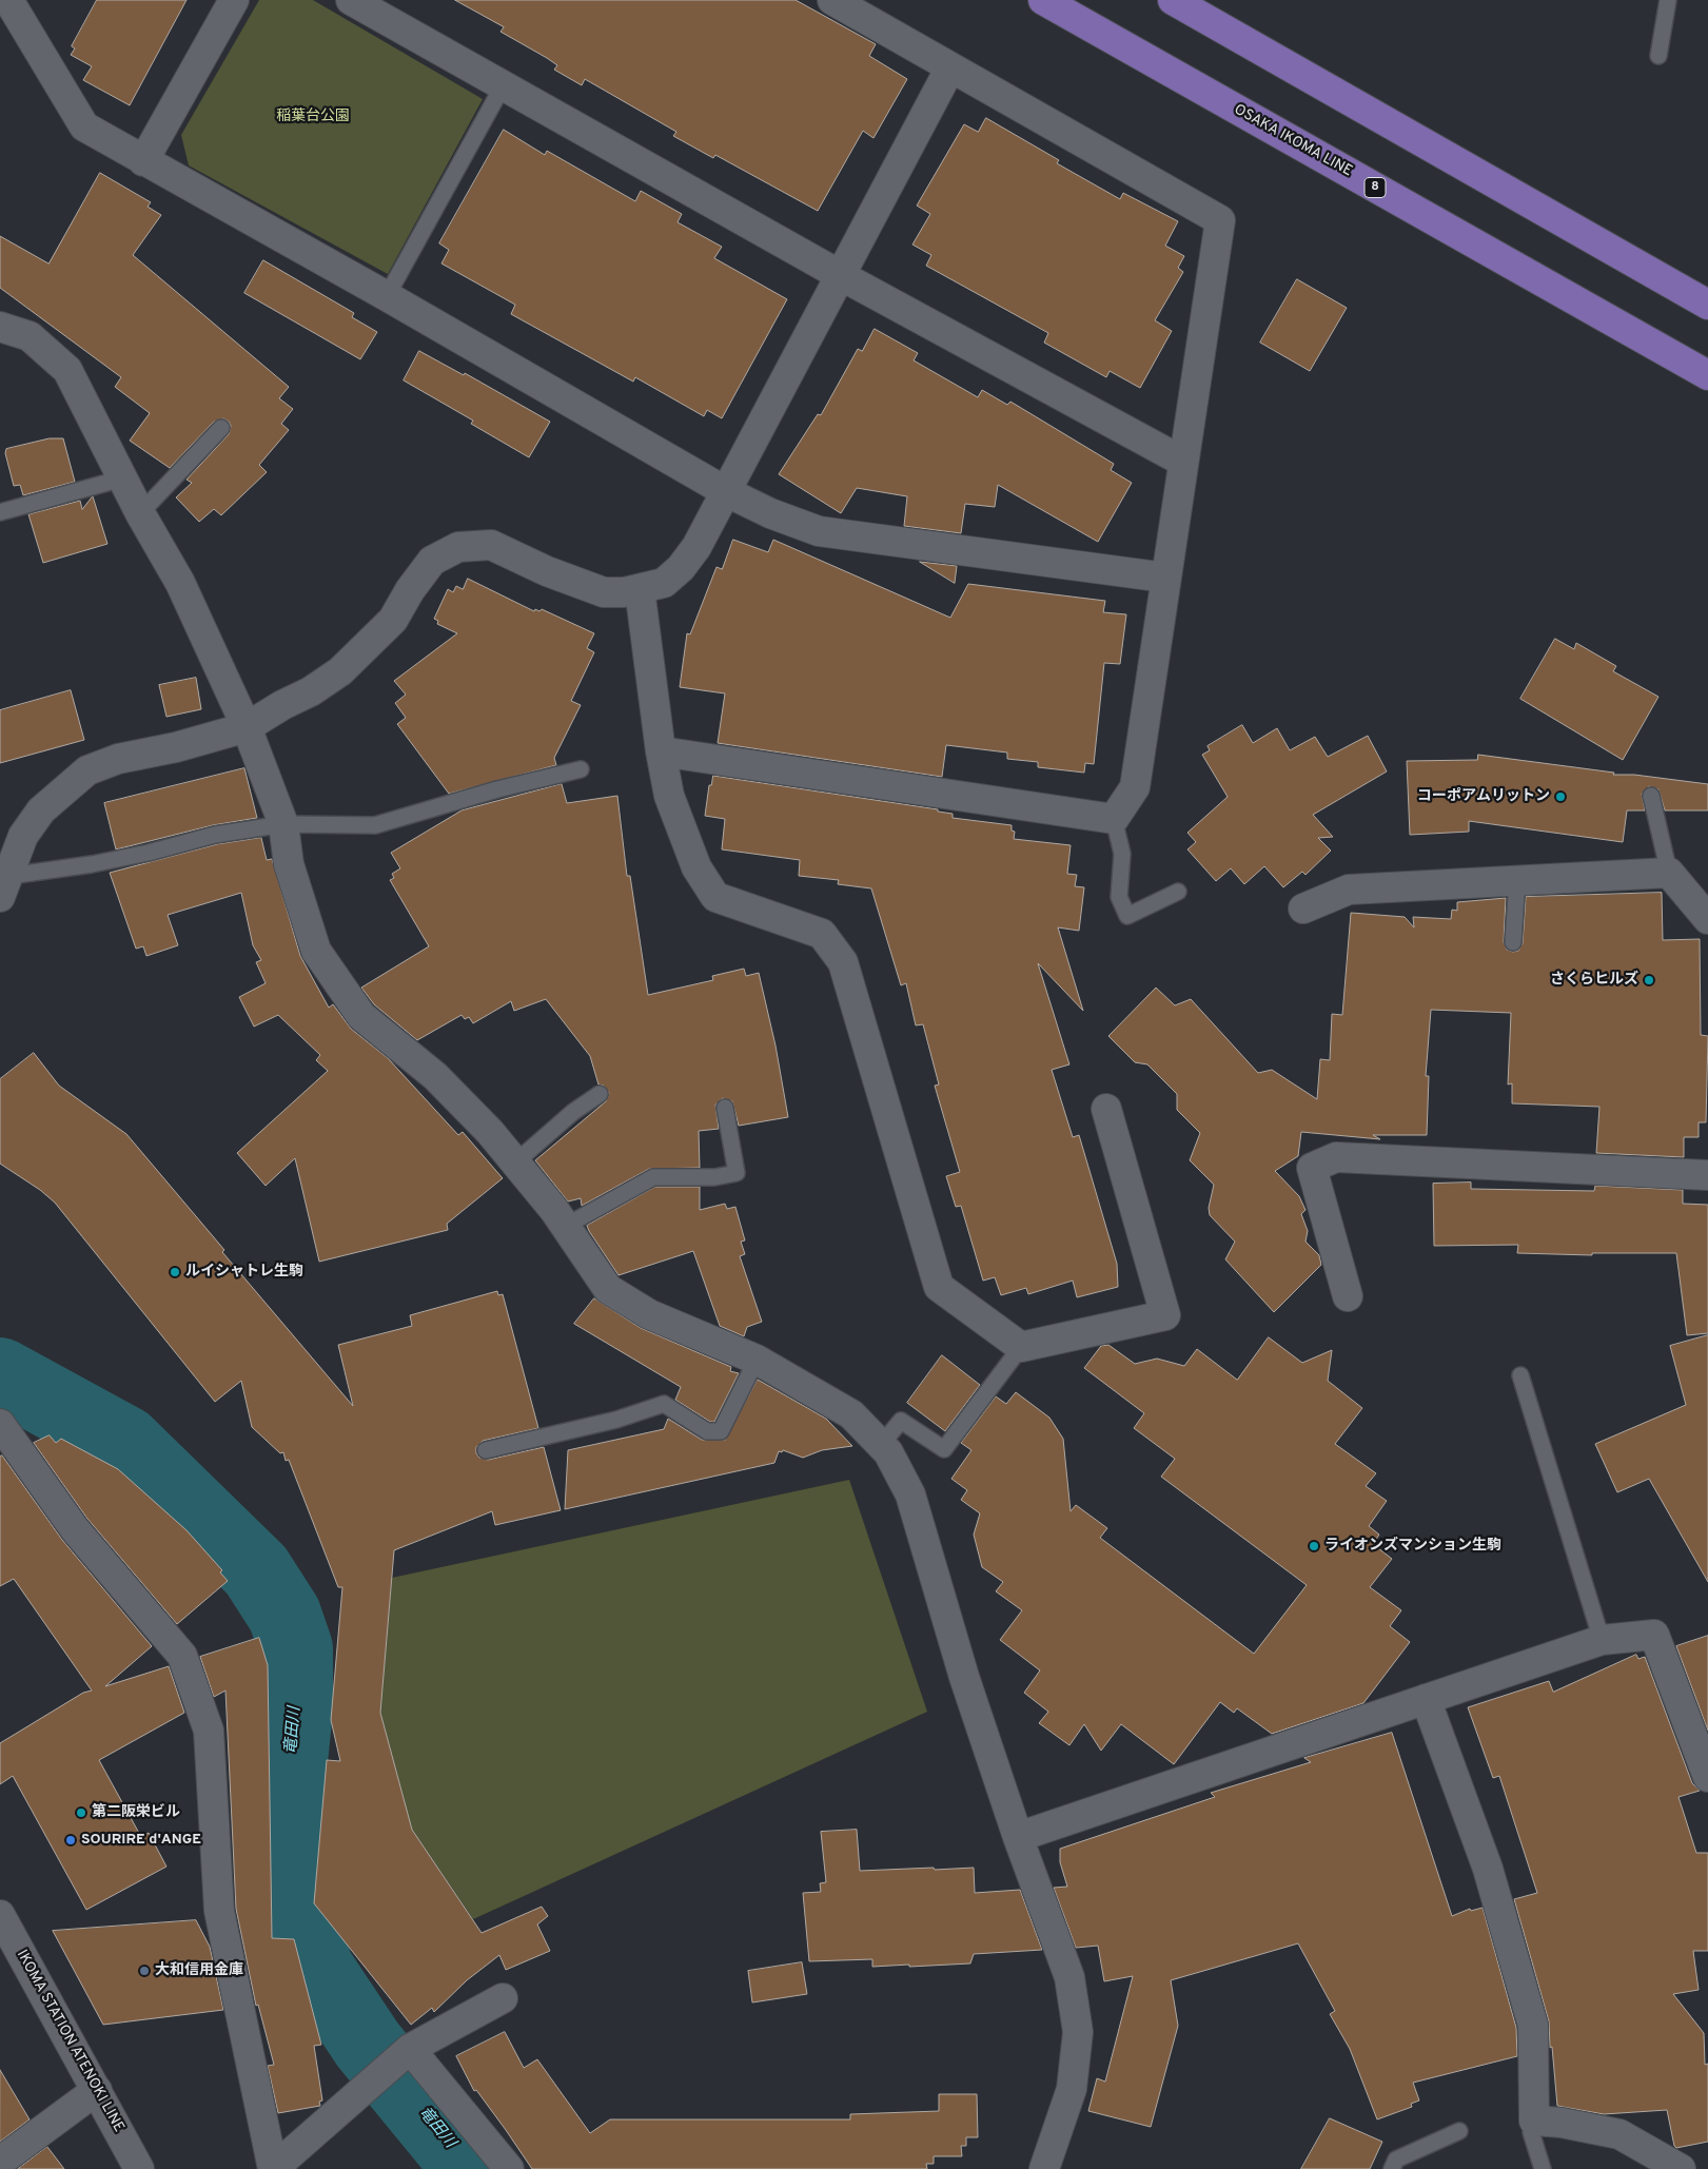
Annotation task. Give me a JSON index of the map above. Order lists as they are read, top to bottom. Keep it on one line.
{"streets":{"main road":["OSAKA IKOMA LINE","8"],"street":["IKOMA STATION ATENOKI LINE"]},"water":["竜田川"],"parks":["稲葉台公園"],"places":["コーポアムリットン","さくらヒルズ","ルイシャトレ生駒","ライオンズマンション生駒","第二阪栄ビル","SOURIRE d'ANGE","大和信用金庫"]}
